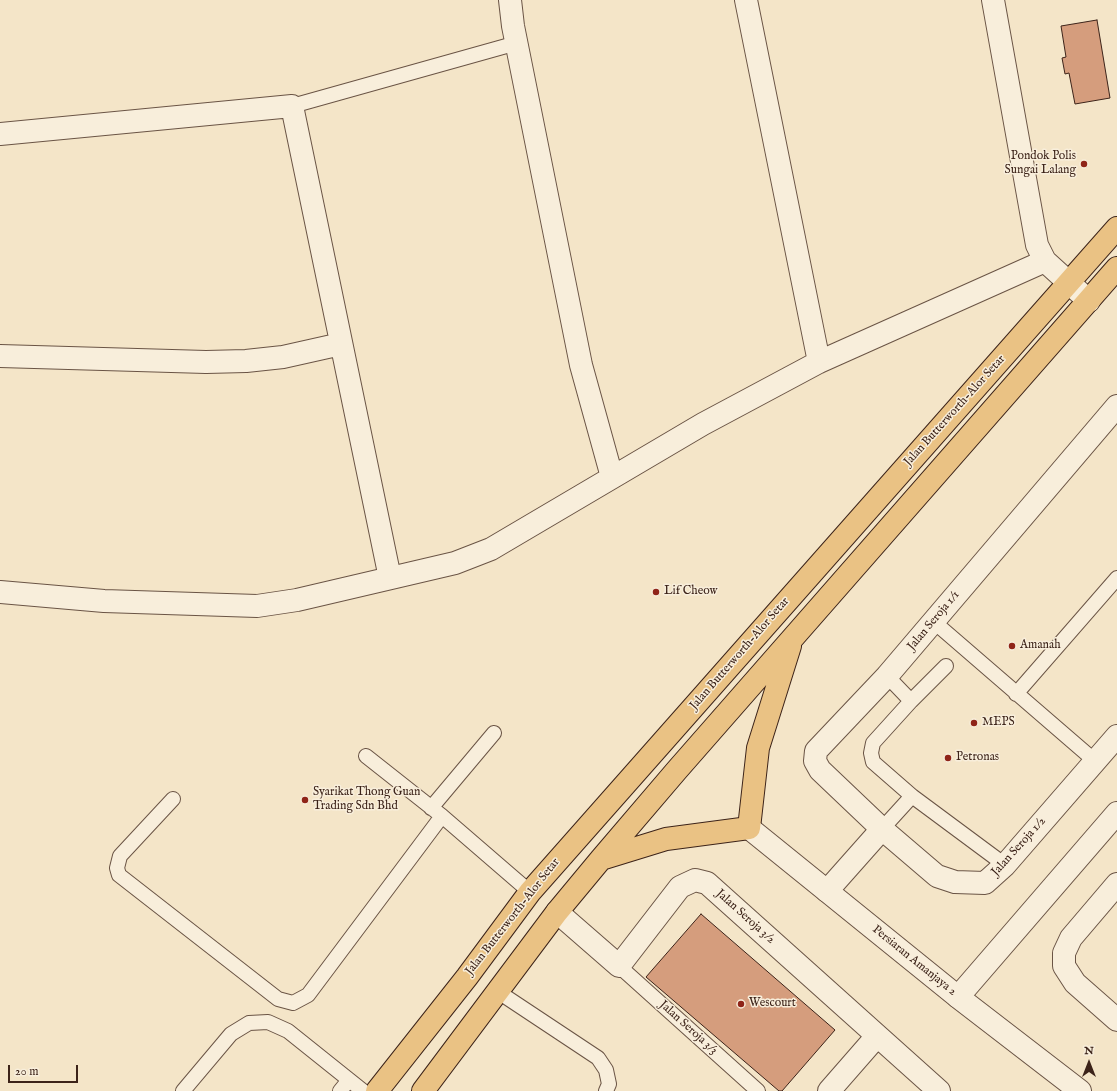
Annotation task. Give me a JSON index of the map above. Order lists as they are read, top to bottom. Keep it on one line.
{"streets":{"main road":["Jalan Butterworth-Alor Setar"],"street":["Jalan Seroja 1/1","Jalan Seroja 1/2","Jalan Seroja 3/2","Persiaran Amanjaya 2"],"lane":["Jalan Seroja 3/3"]},"crossings":[["Jalan Seroja 1/1","Jalan Seroja 1/2"],["Jalan Seroja 3/2","Jalan Seroja 3/3"]],"places":["Pondok Polis Sungai Lalang","Lif Cheow","Amanah","MEPS","Petronas","Syarikat Thong Guan Trading Sdn Bhd","Wescourt"],"scale_bar":"20 m","north":"top"}
